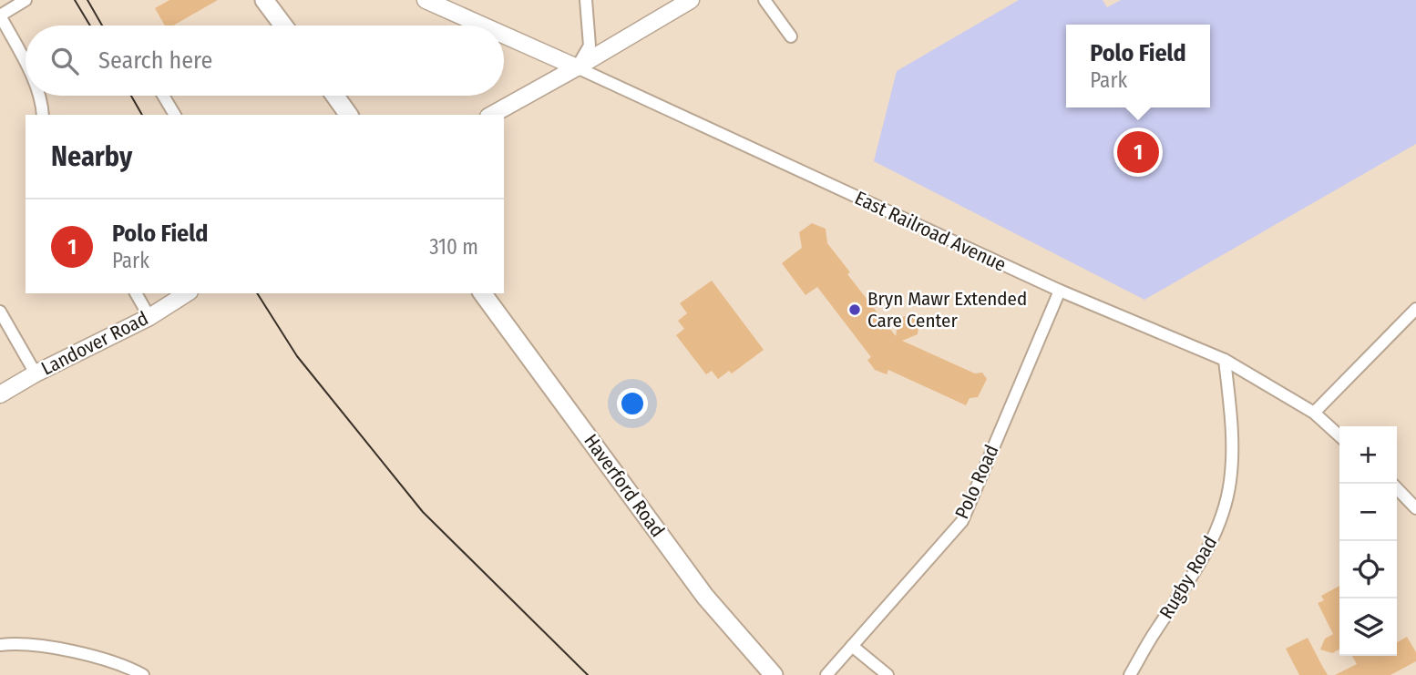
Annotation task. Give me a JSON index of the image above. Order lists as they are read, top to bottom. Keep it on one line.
{"streets":{"main road":["Haverford Road"],"street":["East Railroad Avenue","Landover Road","Polo Road","Rugby Road"]},"crossings":[["East Railroad Avenue","Polo Road"],["East Railroad Avenue","Rugby Road"]],"places":["Bryn Mawr Extended Care Center"],"page":{"popup":["Polo Field","Park"],"search":"Search here","heading":"Nearby","pins":"1","list":[{"mark":"1","name":"Polo Field","note":"Park","value":"310 m"}],"map_buttons":["+","−"]}}
